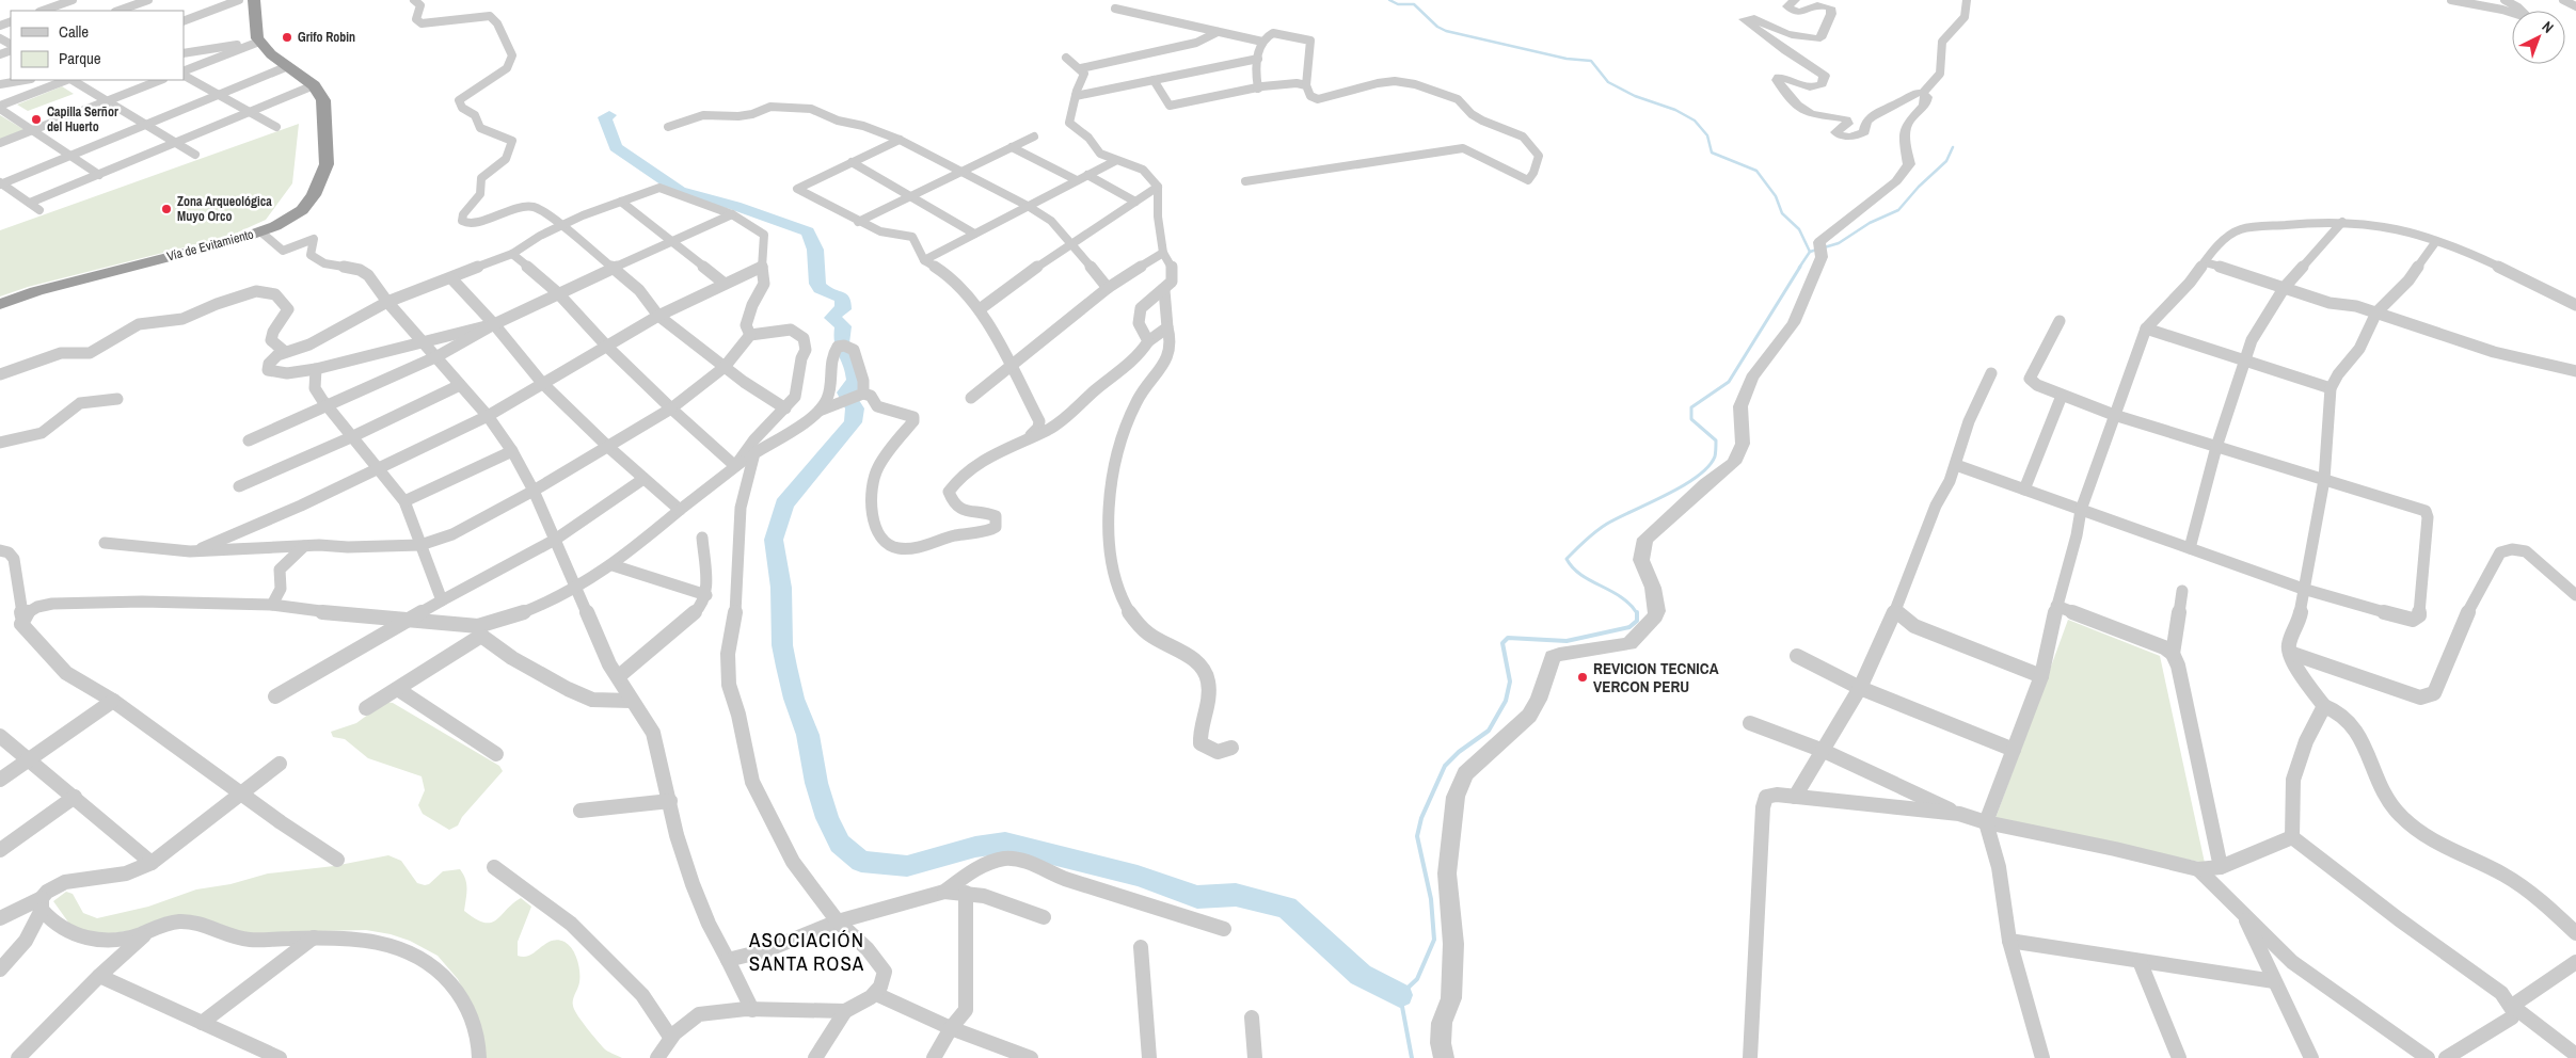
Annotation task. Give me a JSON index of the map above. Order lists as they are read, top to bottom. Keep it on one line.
{"streets":{"highway":["Vía de Evitamiento"]},"districts":["ASOCIACIÓN SANTA ROSA"],"places":["Grifo Robin","Capilla Serñor del Huerto","Zona Arqueológica Muyo Orco","REVICION TECNICA VERCON PERU"],"legend":["Calle","Parque"],"north":"top right"}
